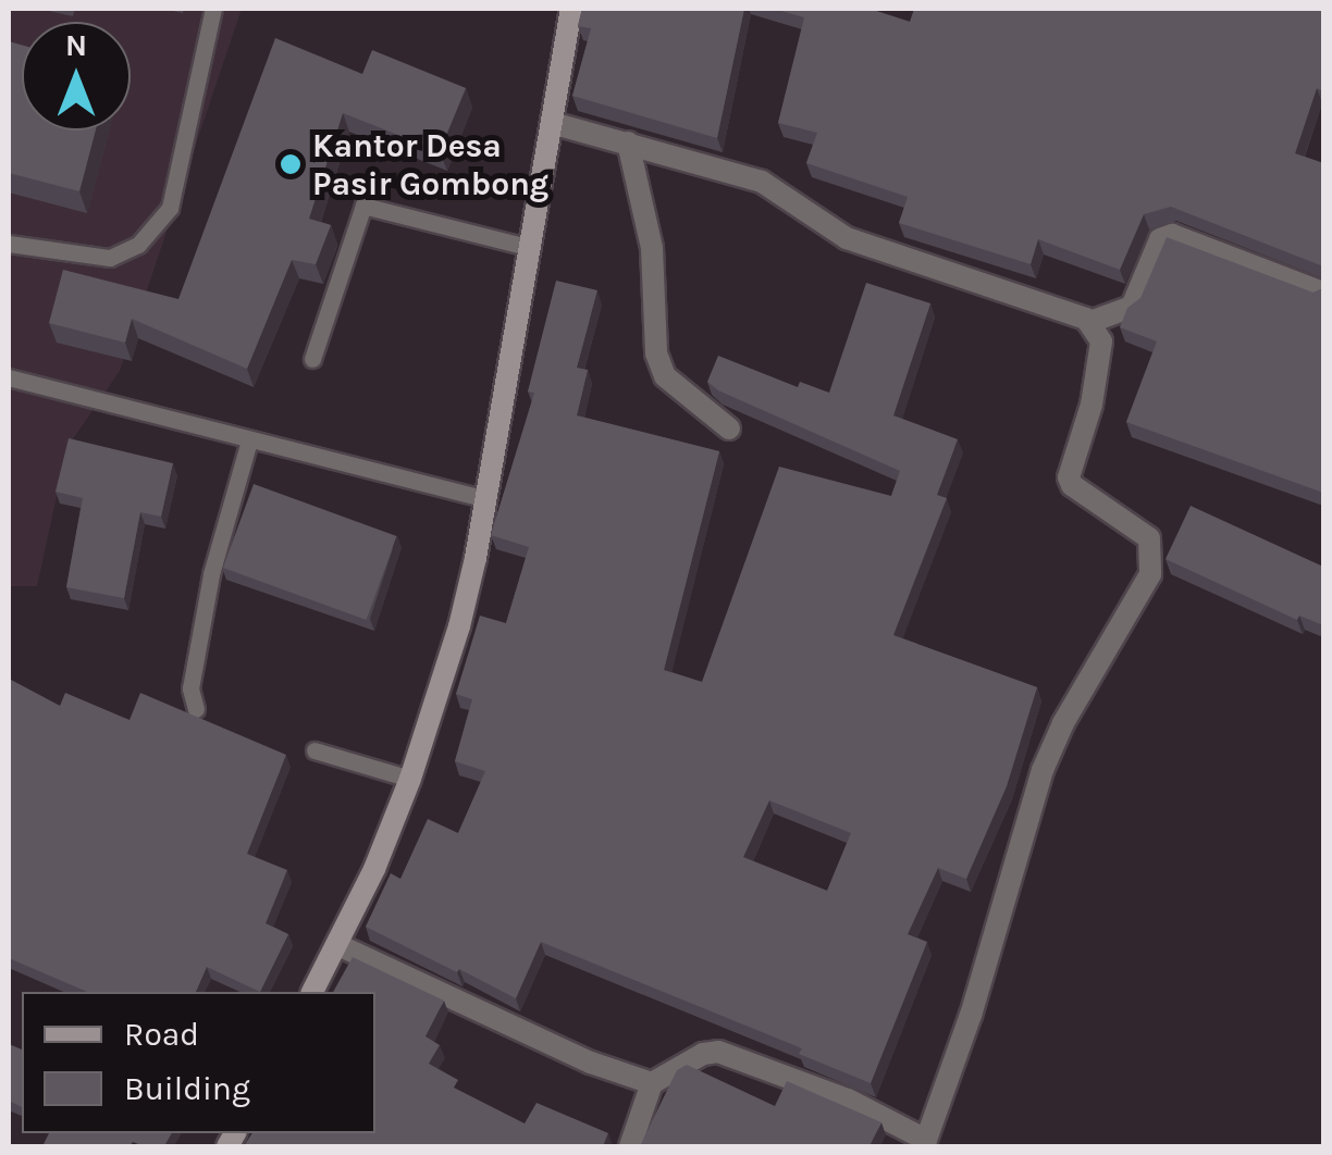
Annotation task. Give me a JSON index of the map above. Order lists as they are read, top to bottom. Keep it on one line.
{"places":["Kantor Desa Pasir Gombong"],"legend":["Road","Building"],"north":"top"}
